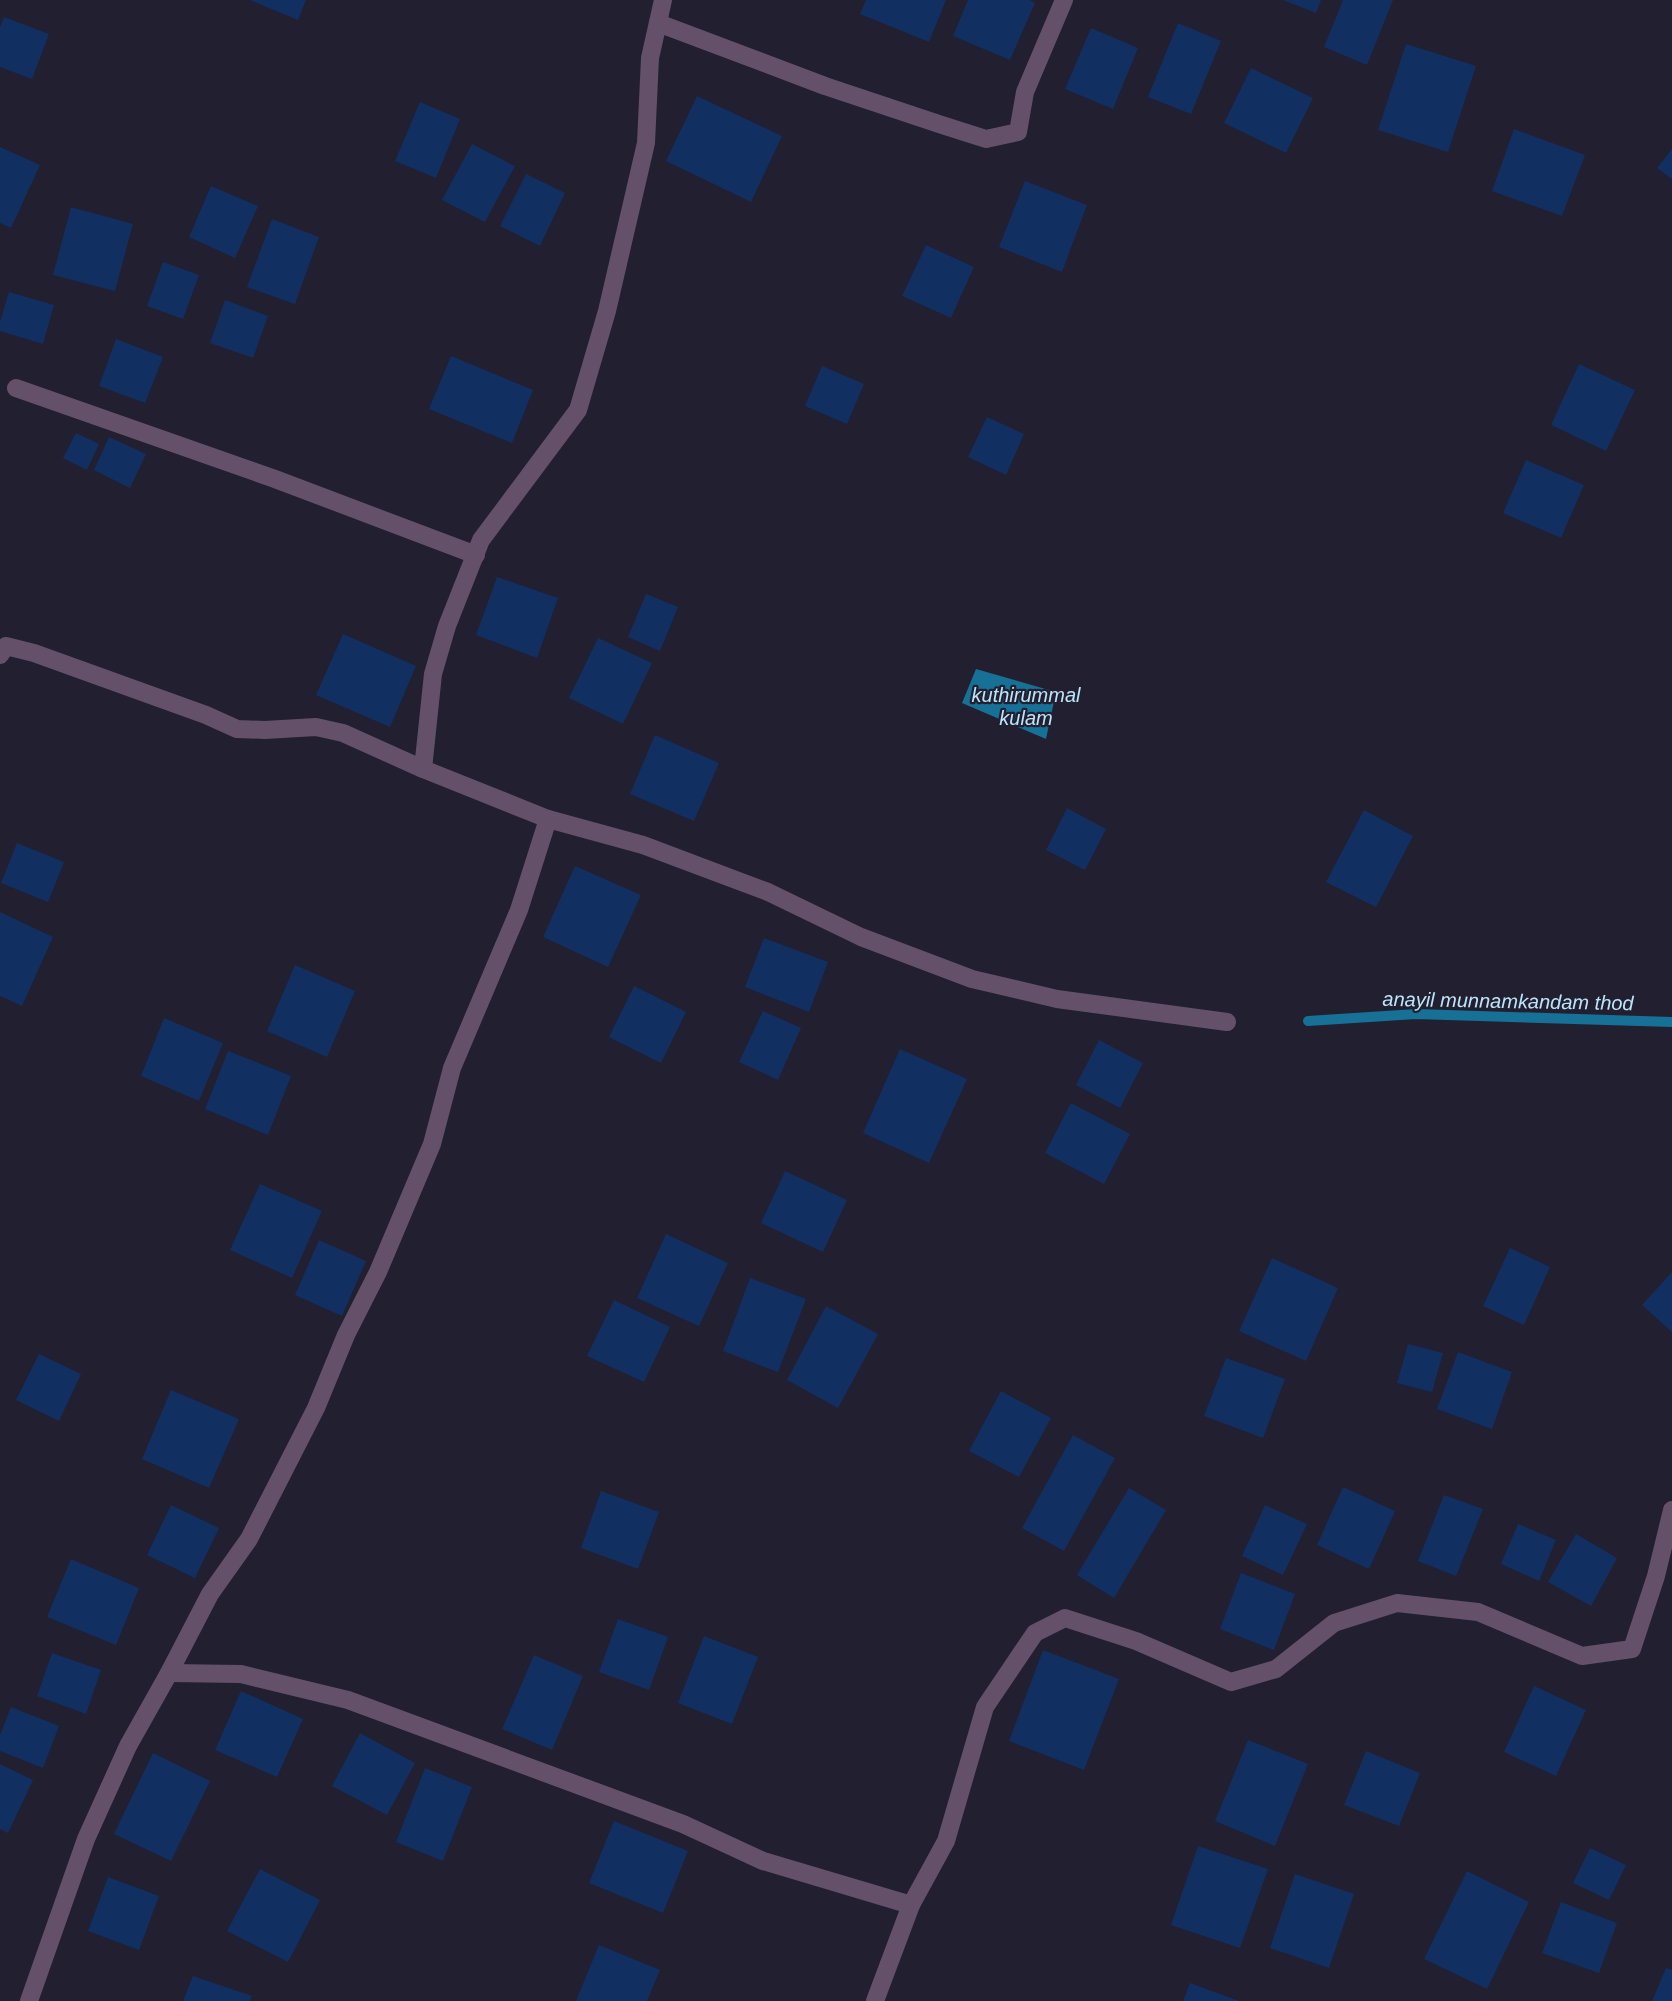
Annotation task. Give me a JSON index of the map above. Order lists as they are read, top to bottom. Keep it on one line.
{"water":["kuthirummal kulam","anayil munnamkandam thod"]}
